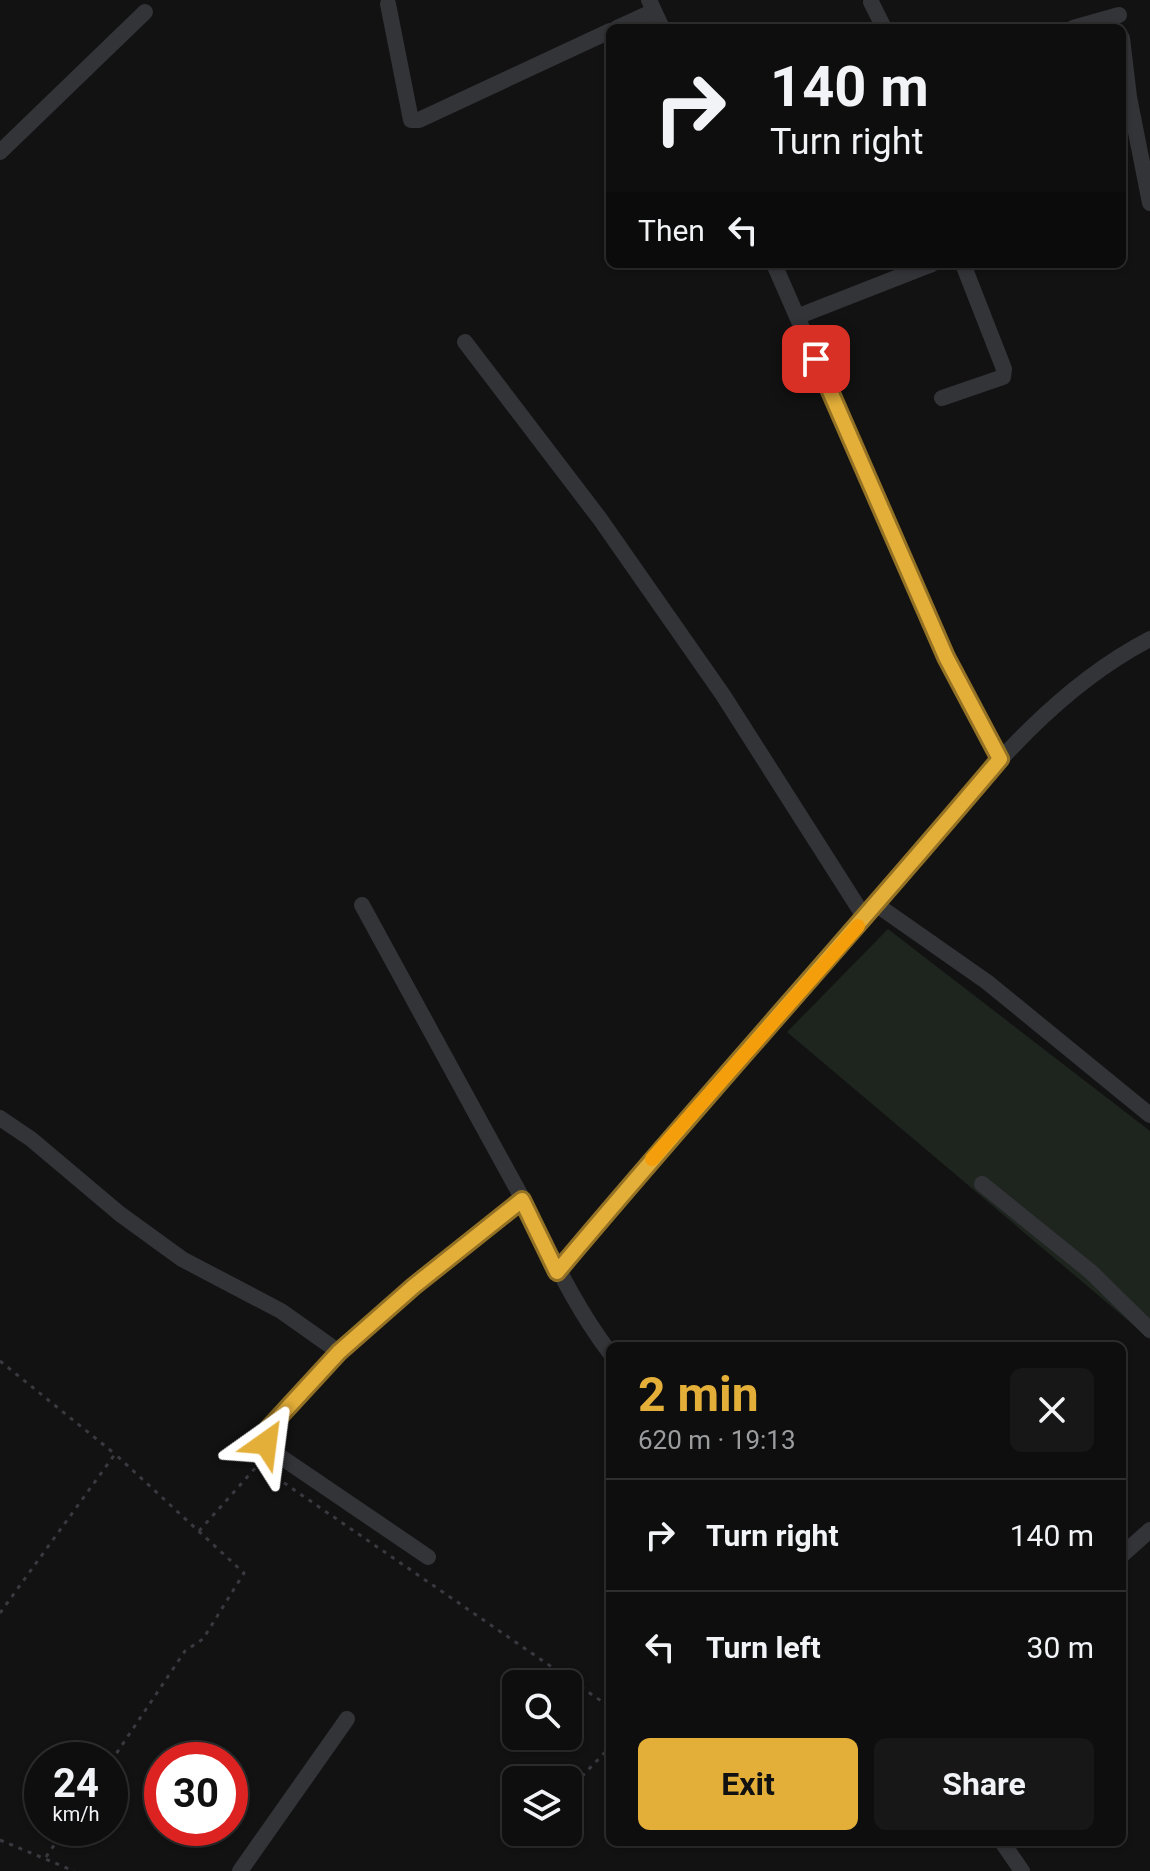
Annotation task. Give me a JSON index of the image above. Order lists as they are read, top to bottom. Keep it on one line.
{"page":{"turn":["140 m","Turn right"],"then":"Then","heading":["2 min","620 m · 19:13"],"list":[{"name":"Turn right","value":"140 m"},{"name":"Turn left","value":"30 m"}],"buttons":["Exit","Share"],"speed":"24 km/h","limit":"30"}}
